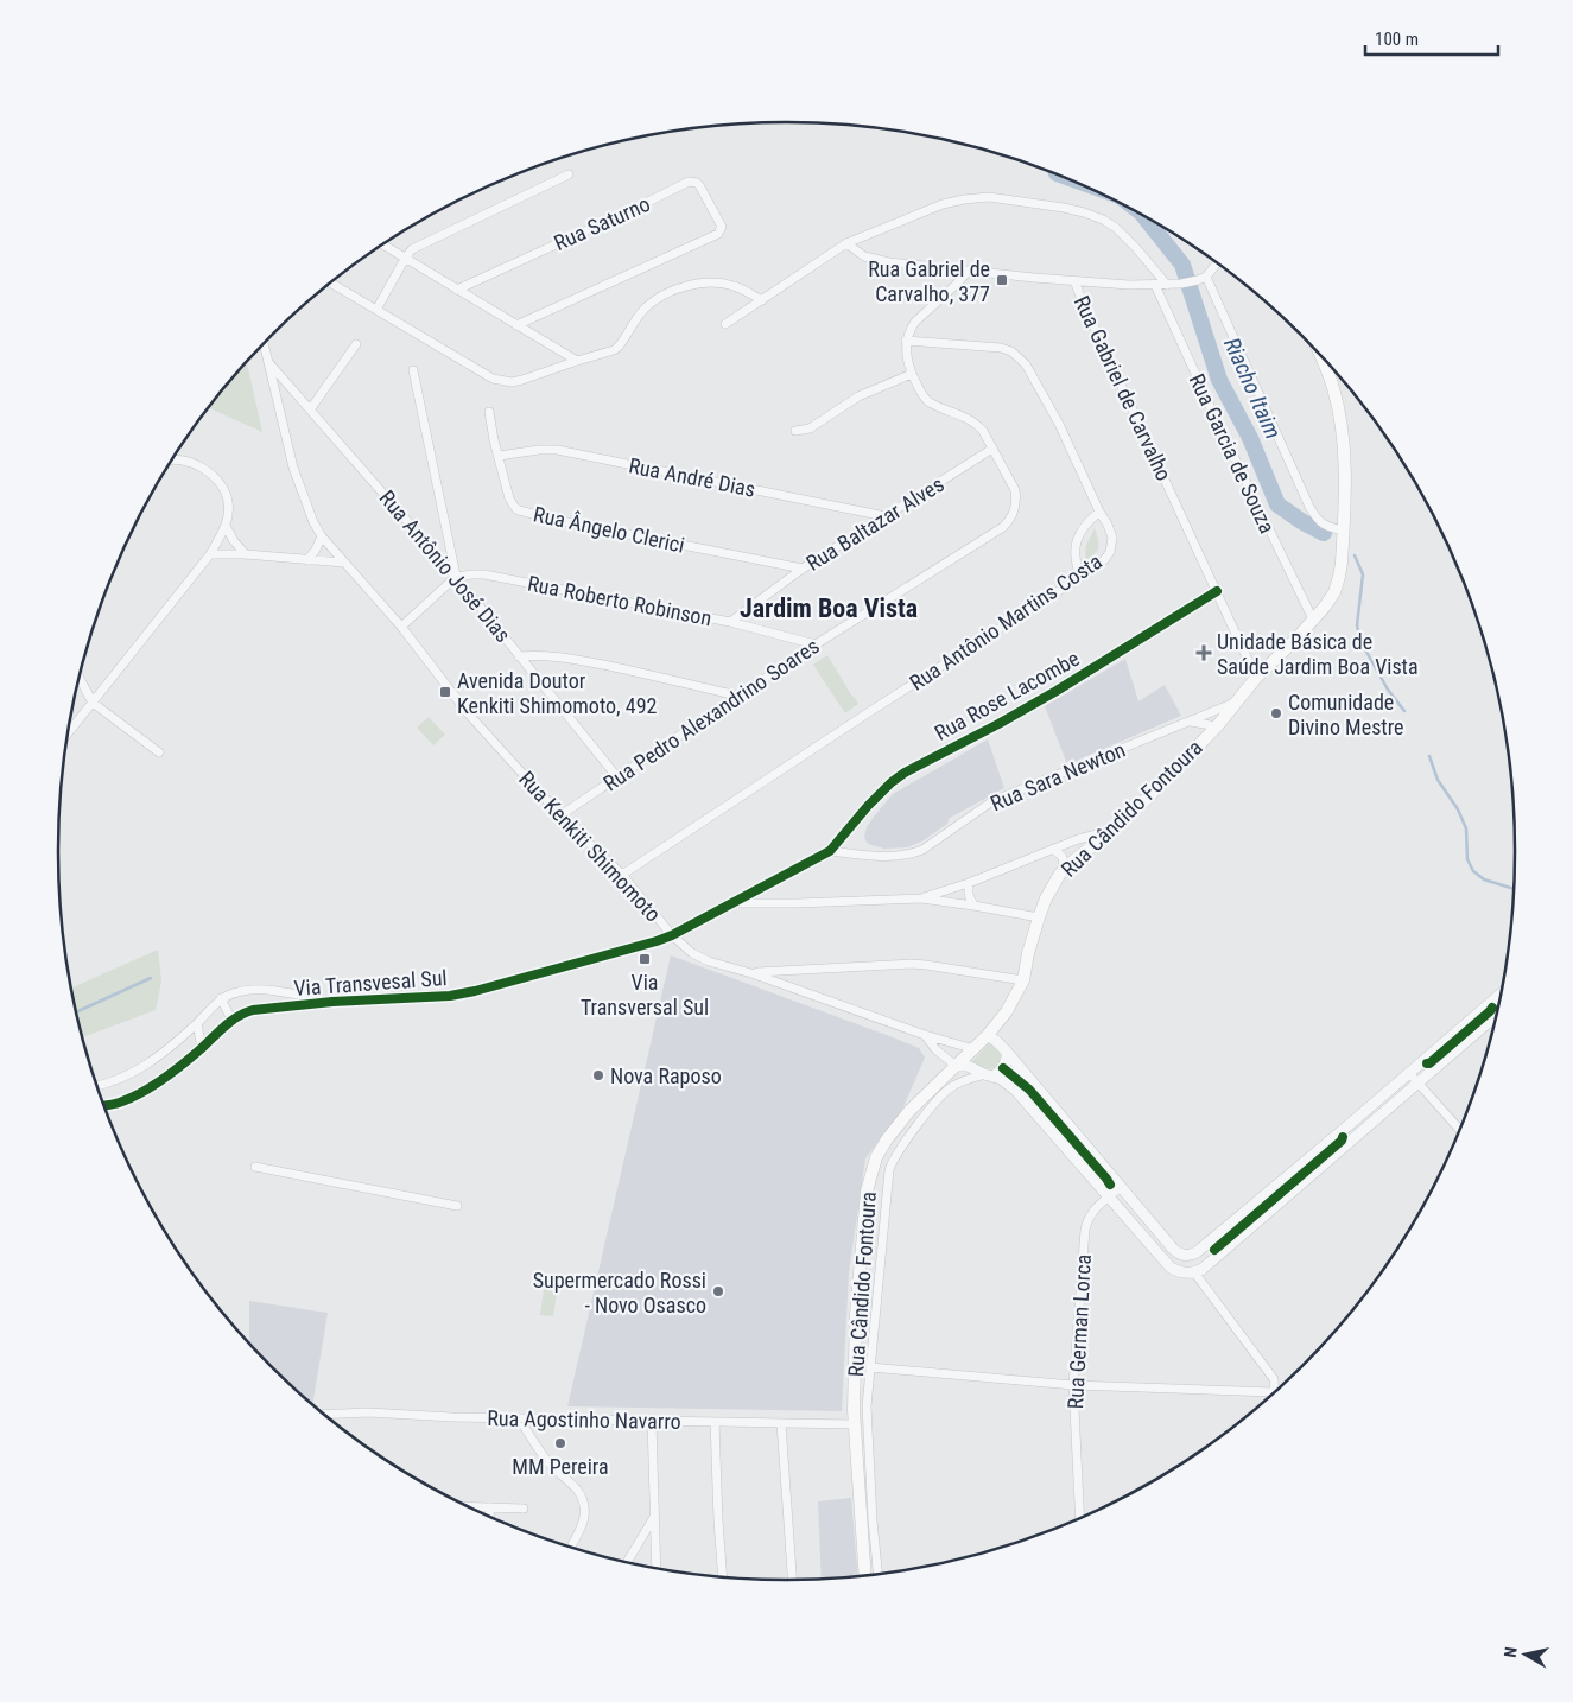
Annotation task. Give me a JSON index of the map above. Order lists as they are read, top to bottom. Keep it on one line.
{"streets":{"main road":["Rua Cândido Fontoura"],"street":["Rua Saturno","Rua Gabriel de Carvalho","Rua Garcia de Souza","Rua André Dias","Rua Baltazar Alves","Rua Ângelo Clerici","Rua Antônio José Dias","Rua Roberto Robinson","Rua Antônio Martins Costa","Rua Rose Lacombe","Rua Pedro Alexandrino Soares","Rua Sara Newton","Rua Kenkiti Shimomoto","Via Transvesal Sul","Rua German Lorca","Rua Agostinho Navarro"]},"crossings":[["Rua Gabriel de Carvalho","Rua Rose Lacombe"],["Rua Gabriel de Carvalho","Rua Cândido Fontoura"],["Rua Garcia de Souza","Rua Cândido Fontoura"],["Rua André Dias","Rua Baltazar Alves"],["Rua André Dias","Rua Ângelo Clerici"],["Rua Baltazar Alves","Rua Ângelo Clerici"],["Rua Baltazar Alves","Rua Roberto Robinson"],["Rua Baltazar Alves","Rua Pedro Alexandrino Soares"],["Rua Antônio José Dias","Rua Roberto Robinson"],["Rua Antônio José Dias","Rua Pedro Alexandrino Soares"],["Rua Antônio José Dias","Rua Kenkiti Shimomoto"],["Rua Roberto Robinson","Rua Pedro Alexandrino Soares"],["Rua Antônio Martins Costa","Rua Pedro Alexandrino Soares"],["Rua Antônio Martins Costa","Rua Kenkiti Shimomoto"],["Rua Rose Lacombe","Rua Sara Newton"],["Rua Rose Lacombe","Via Transvesal Sul"],["Rua Pedro Alexandrino Soares","Rua Kenkiti Shimomoto"],["Rua Sara Newton","Rua Cândido Fontoura"],["Rua Sara Newton","Via Transvesal Sul"],["Rua Cândido Fontoura","Rua Kenkiti Shimomoto"],["Rua Cândido Fontoura","Rua Agostinho Navarro"],["Rua Kenkiti Shimomoto","Via Transvesal Sul"]],"districts":["Jardim Boa Vista"],"water":["Riacho Itaim"],"places":{"transit":["Rua Gabriel de Carvalho, 377","Avenida Doutor Kenkiti Shimomoto, 492","Via Transversal Sul"],"health":["Unidade Básica de Saúde Jardim Boa Vista"],"other":["Comunidade Divino Mestre","Nova Raposo","Supermercado Rossi - Novo Osasco","MM Pereira"]},"scale_bar":"100 m","north":"left"}
